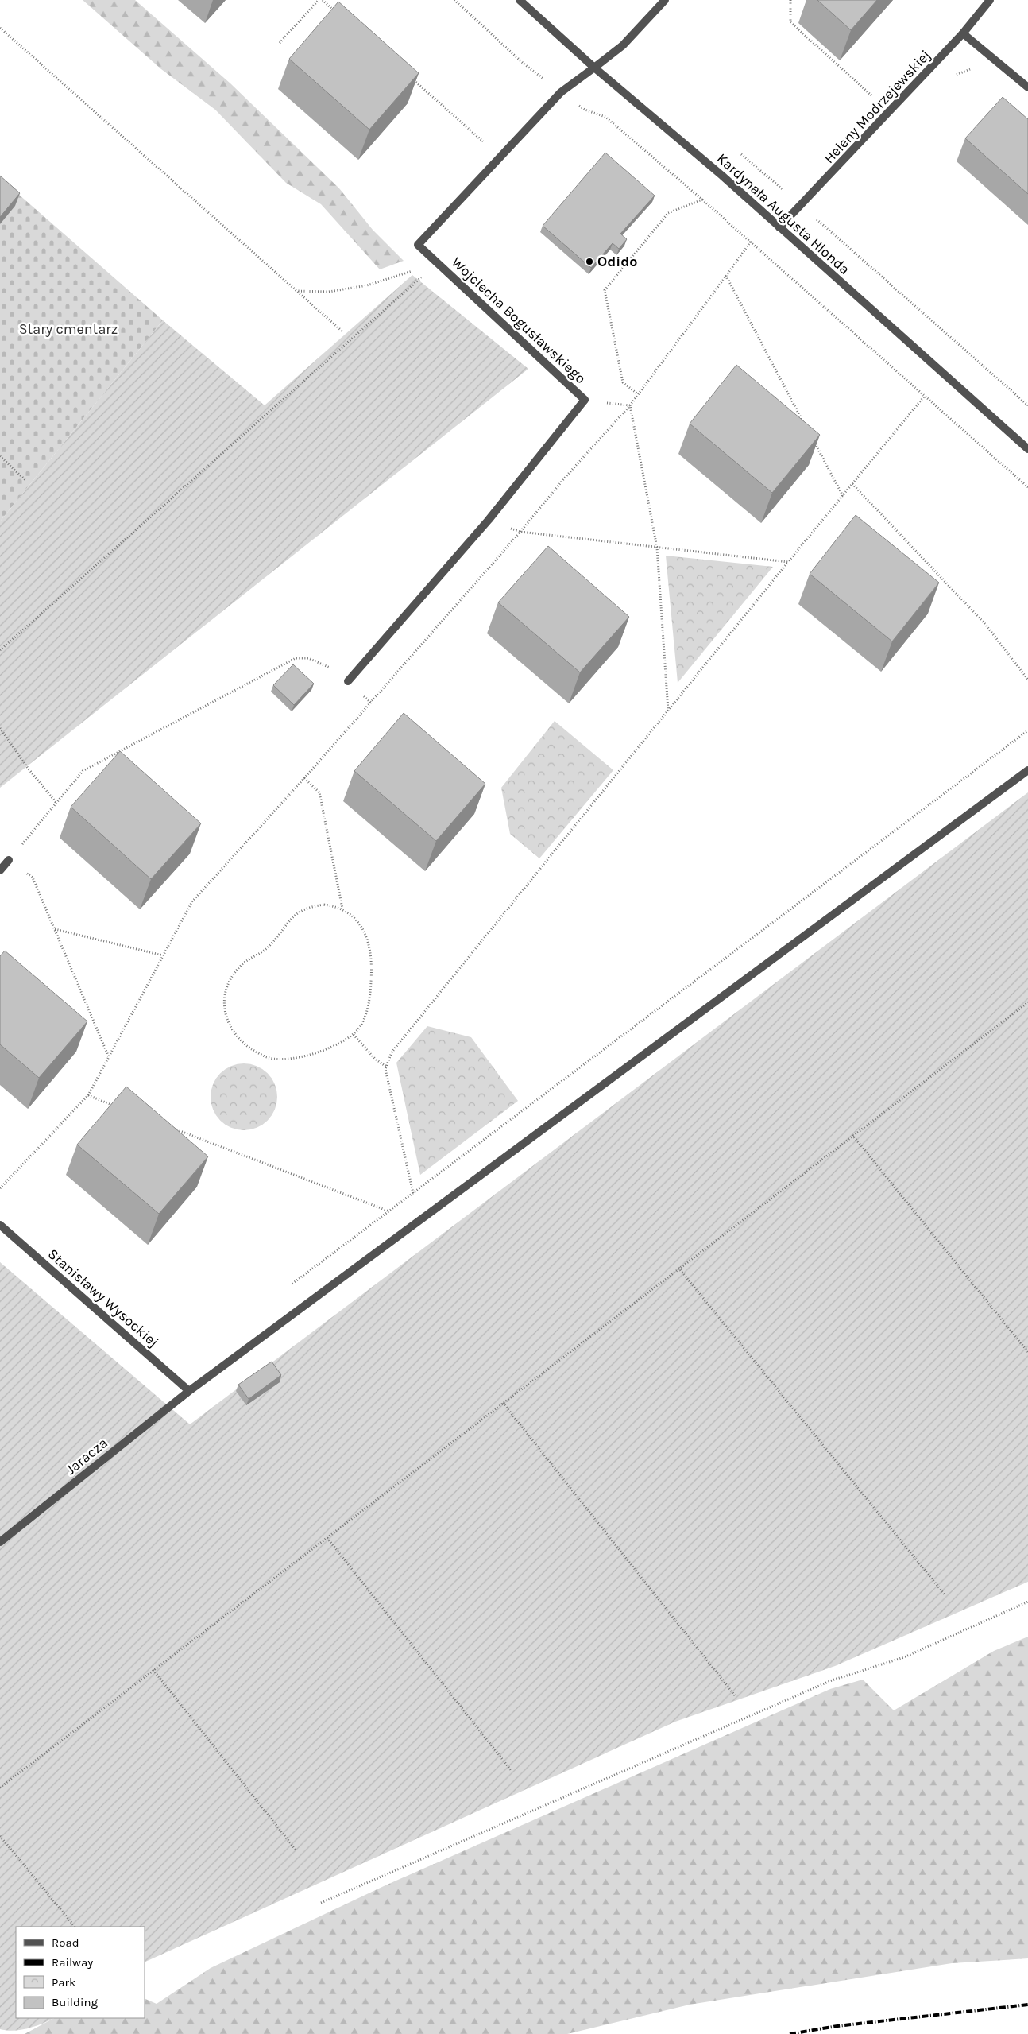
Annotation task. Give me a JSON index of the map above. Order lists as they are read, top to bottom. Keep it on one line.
{"streets":{"street":["Heleny Modrzejewskiej","Kardynała Augusta Hlonda","Wojciecha Bogusławskiego","Stanisławy Wysockiej","Jaracza"]},"crossings":[["Heleny Modrzejewskiej","Kardynała Augusta Hlonda"],["Kardynała Augusta Hlonda","Wojciecha Bogusławskiego"],["Stanisławy Wysockiej","Jaracza"]],"parks":["Stary cmentarz"],"places":["Odido"],"legend":["Road","Railway","Park","Building"]}
